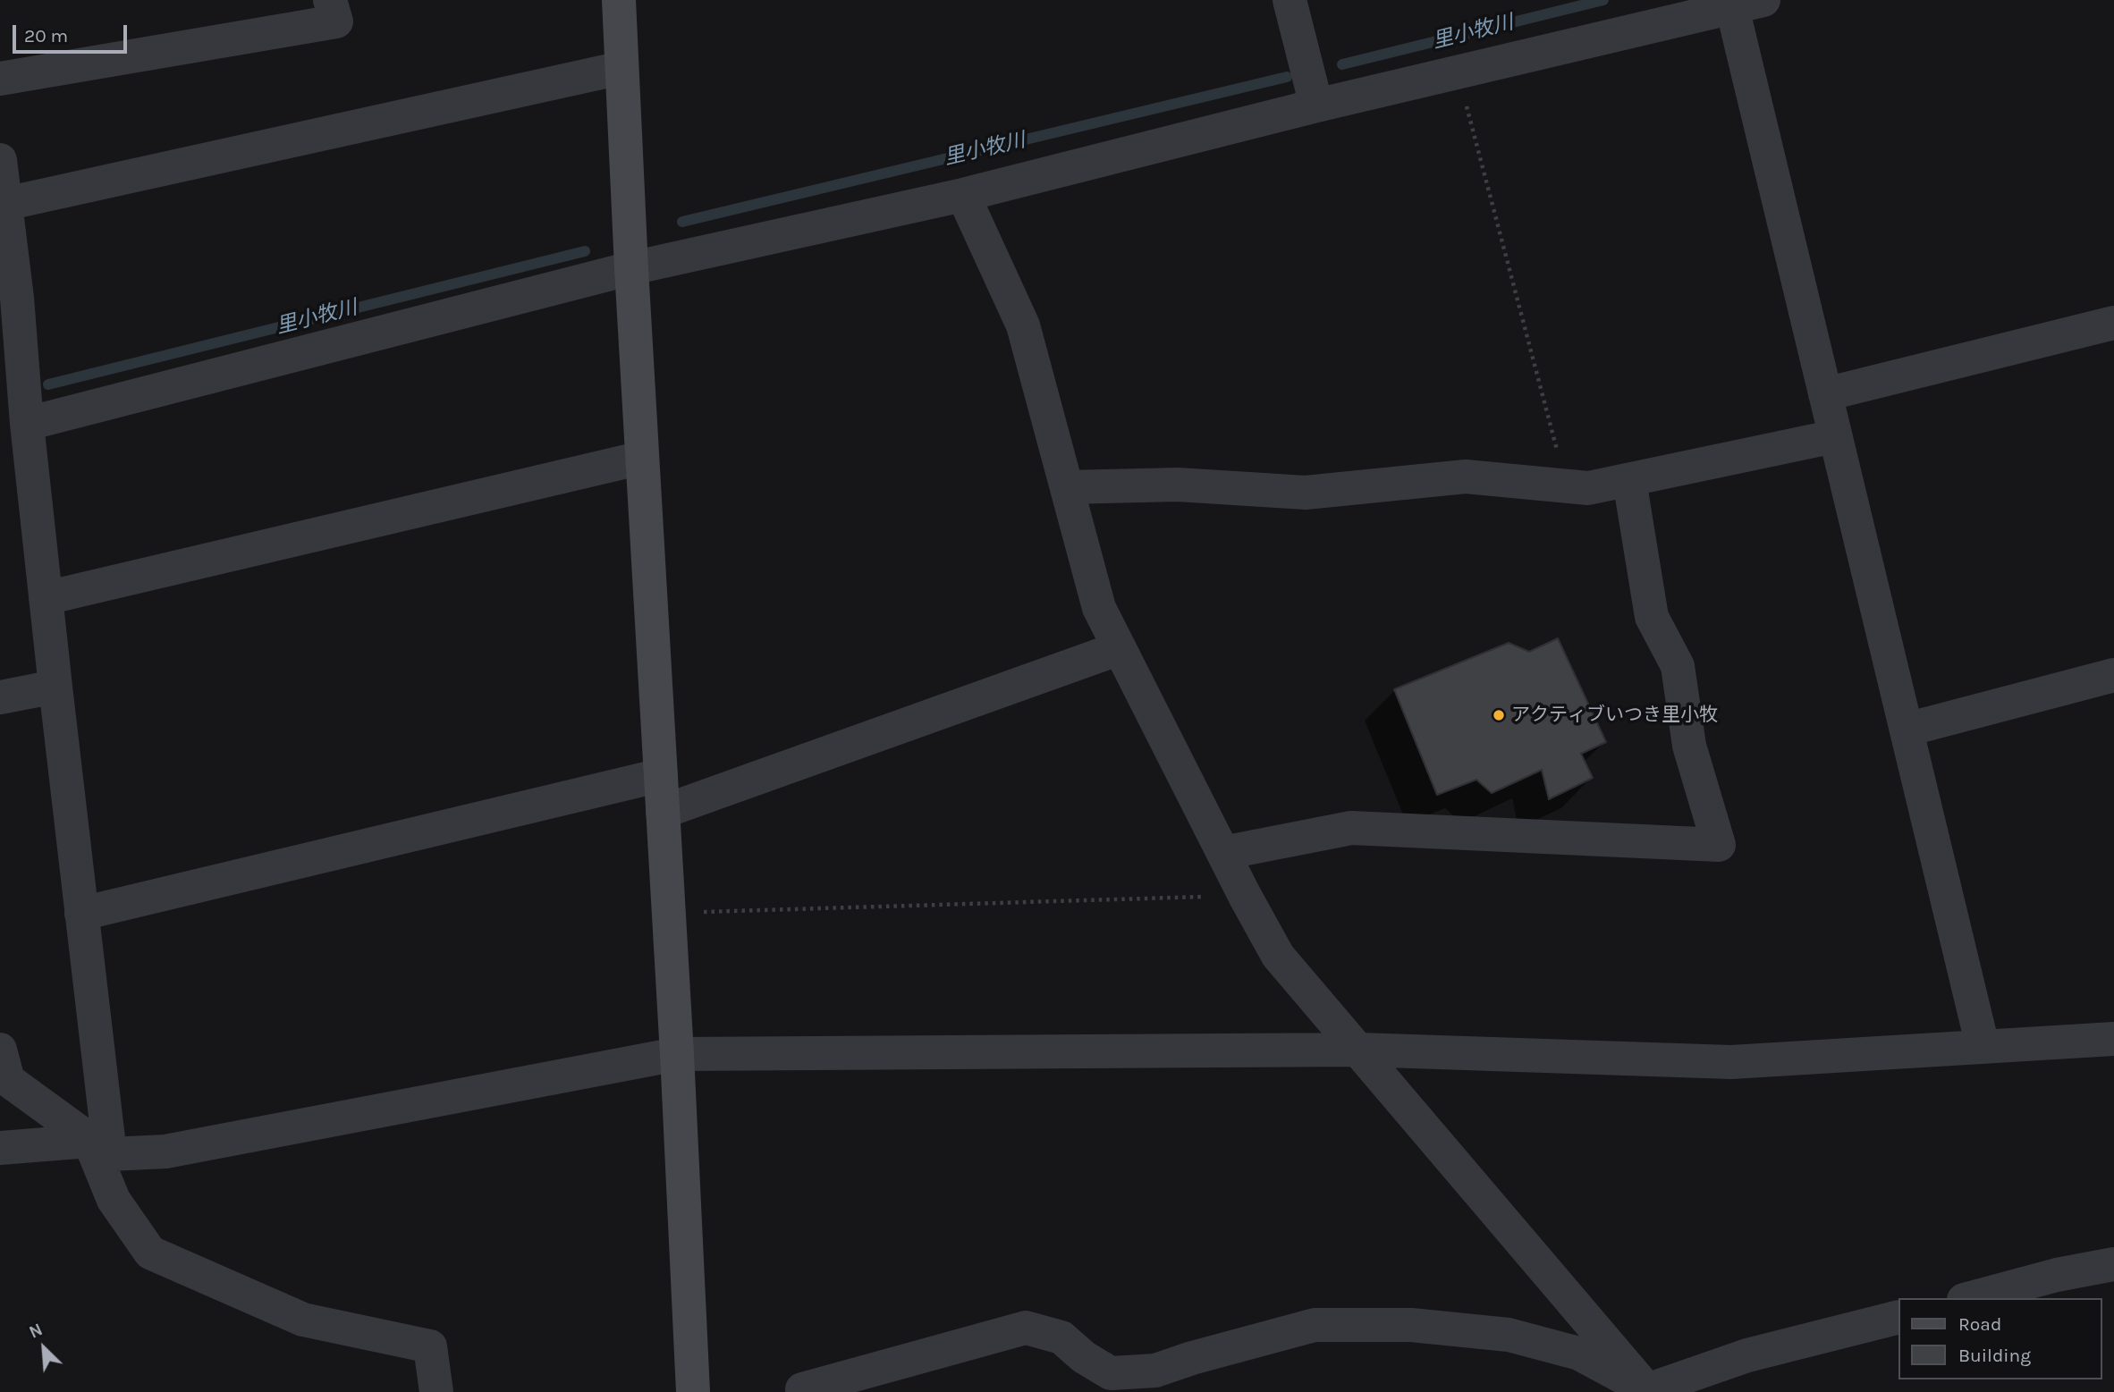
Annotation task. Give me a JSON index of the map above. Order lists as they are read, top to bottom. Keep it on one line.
{"water":["里小牧川"],"places":["アクティブいつき里小牧"],"legend":["Road","Building"],"scale_bar":"20 m","north":"top left"}
